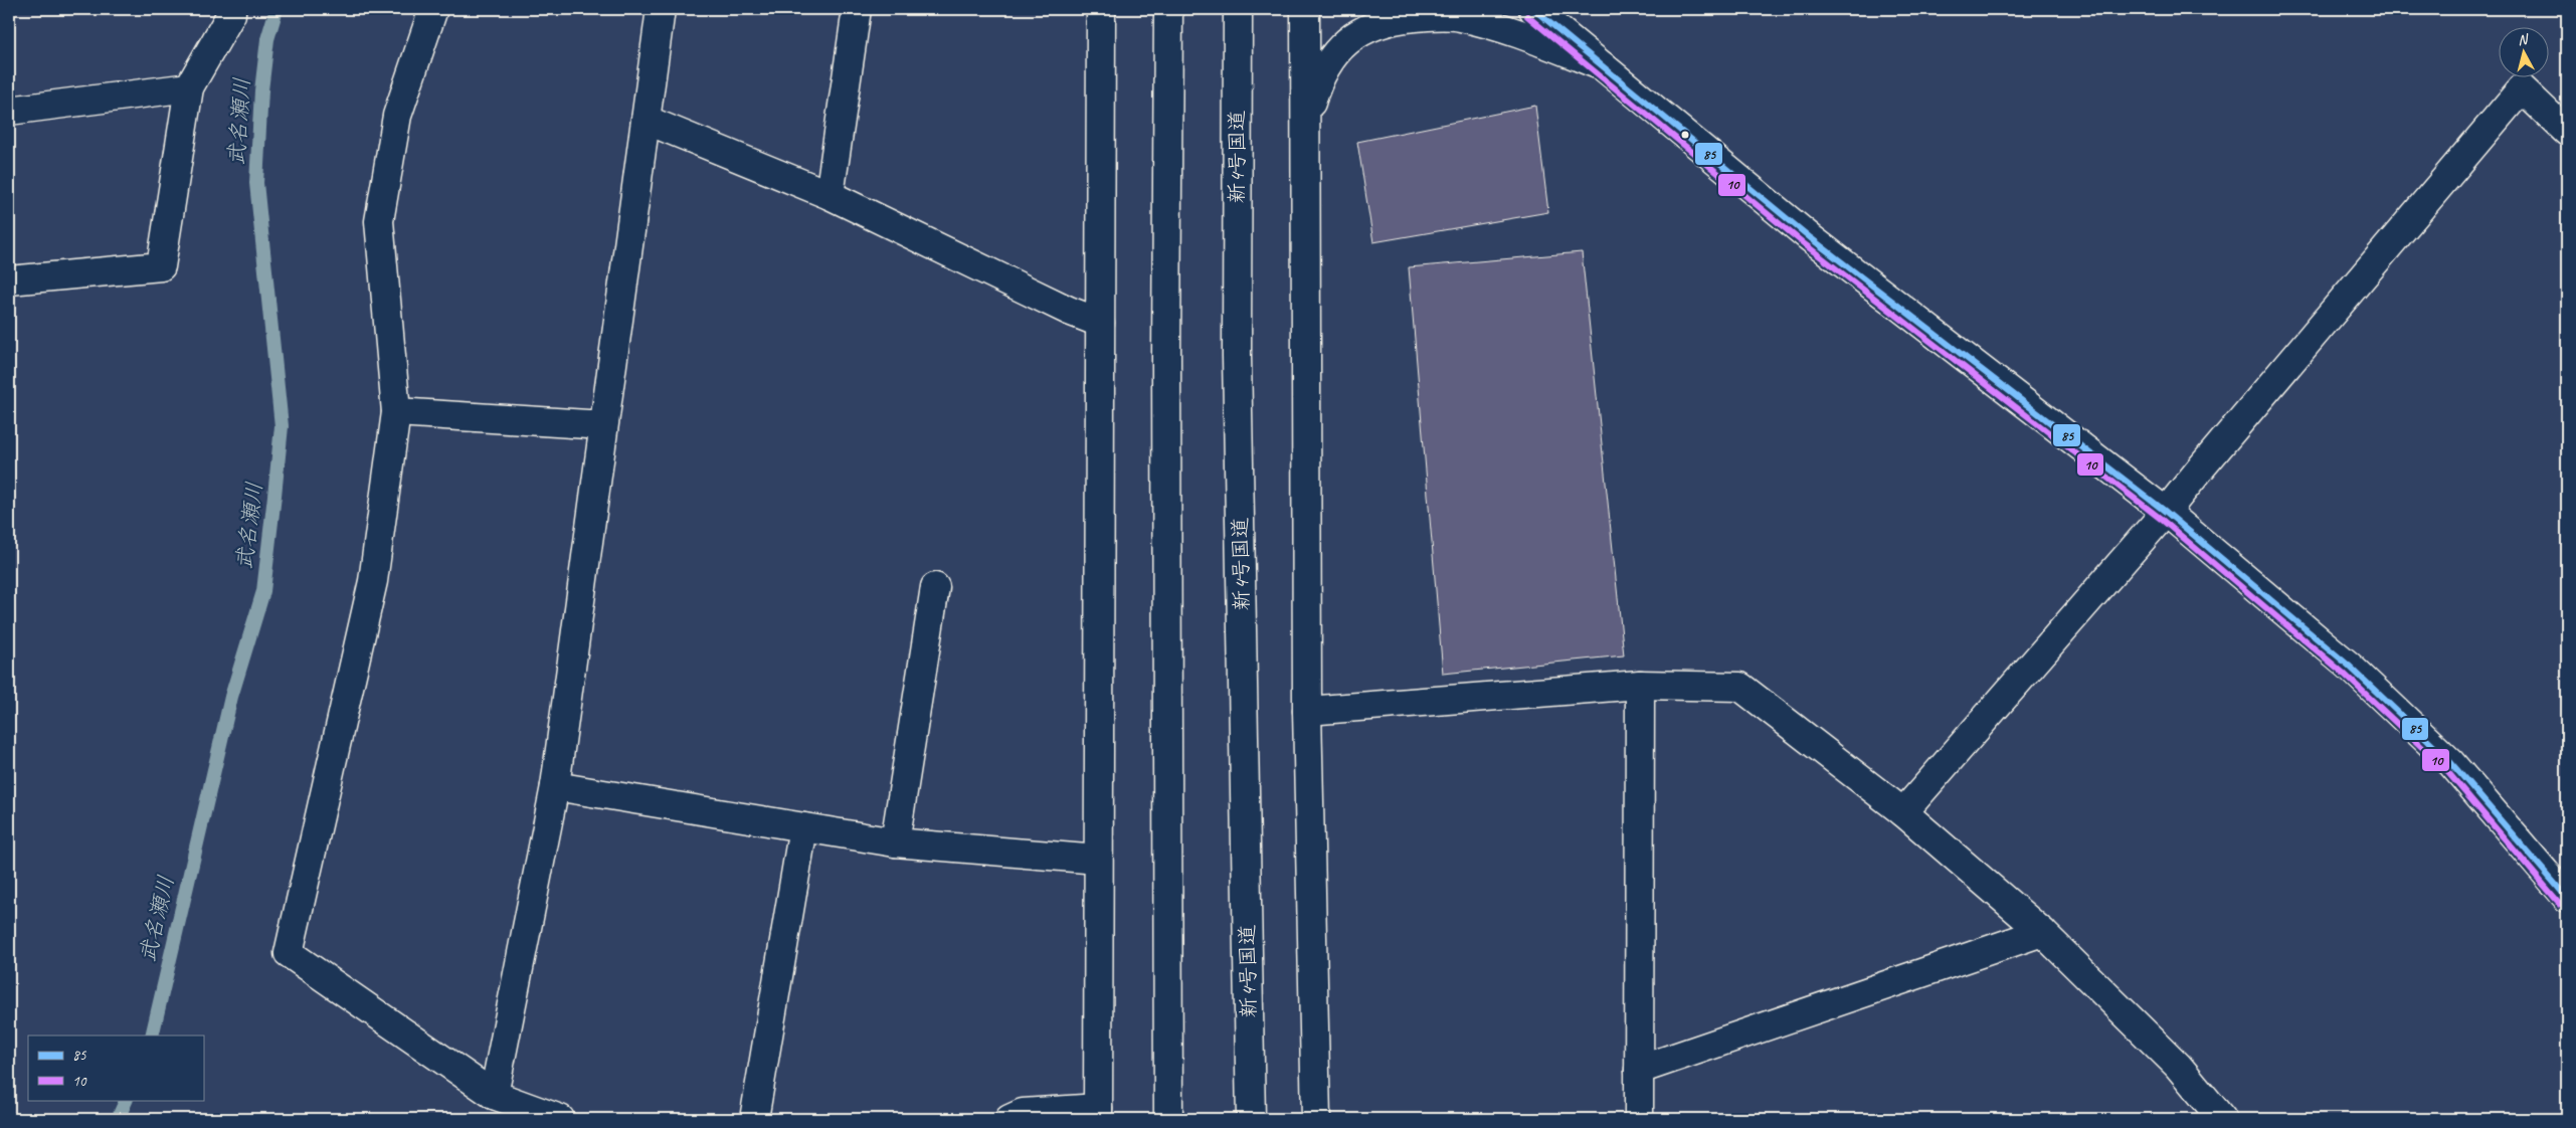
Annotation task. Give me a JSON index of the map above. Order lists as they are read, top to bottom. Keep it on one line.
{"streets":{"main road":["新4号国道"]},"water":["武名瀬川"],"lines":["transit line 85","transit line 10"],"legend":["85","10"],"north":"top"}
